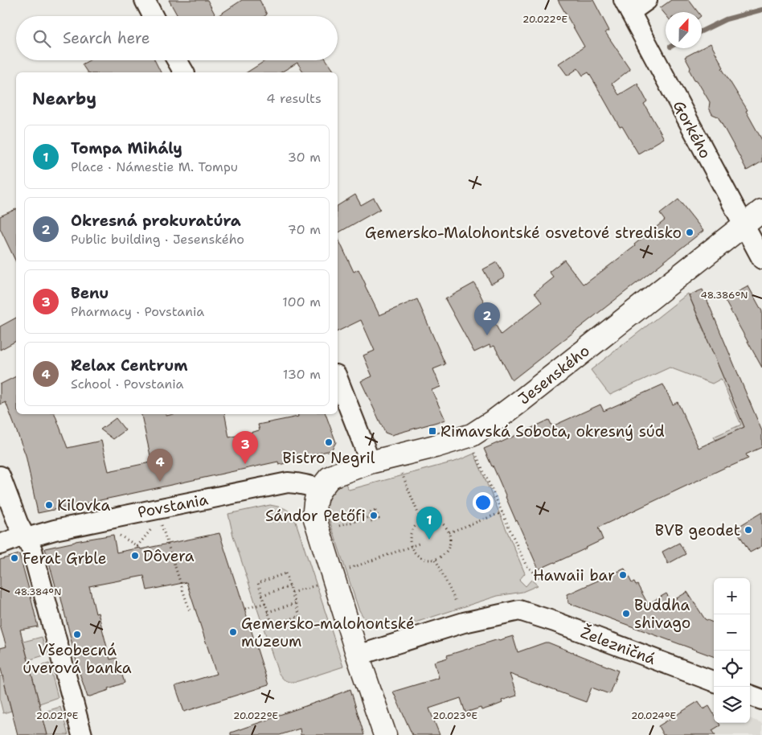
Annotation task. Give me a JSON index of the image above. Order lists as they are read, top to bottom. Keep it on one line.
{"streets":{"street":["Gorkého","Jesenského","Povstania","Železničná"]},"crossings":[["Gorkého","Jesenského"],["Jesenského","Povstania"]],"places":{"other":["Gemersko-Malohontské osvetové stredisko","Bistro Negril","Kilovka","Sándor Petőfi","BVB geodet","Dôvera","Ferat Grble","Hawaii bar","Buddha shivago","Gemersko-malohontské múzeum","Všeobecná úverová banka"],"transit":["Rimavská Sobota, okresný súd"]},"north":"top","page":{"search":"Search here","heading":["Nearby","4 results"],"list":[{"mark":"1","name":"Tompa Mihály","note":"Place · Námestie M. Tompu","value":"30 m"},{"mark":"2","name":"Okresná prokuratúra","note":"Public building · Jesenského","value":"70 m"},{"mark":"3","name":"Benu","note":"Pharmacy · Povstania","value":"100 m"},{"mark":"4","name":"Relax Centrum","note":"School · Povstania","value":"130 m"}],"pins":["2","3","4","1"],"map_buttons":["+","−"]},"coordinates":["20.022°E","48.386°N","48.384°N","20.021°E","20.023°E","20.024°E"]}
